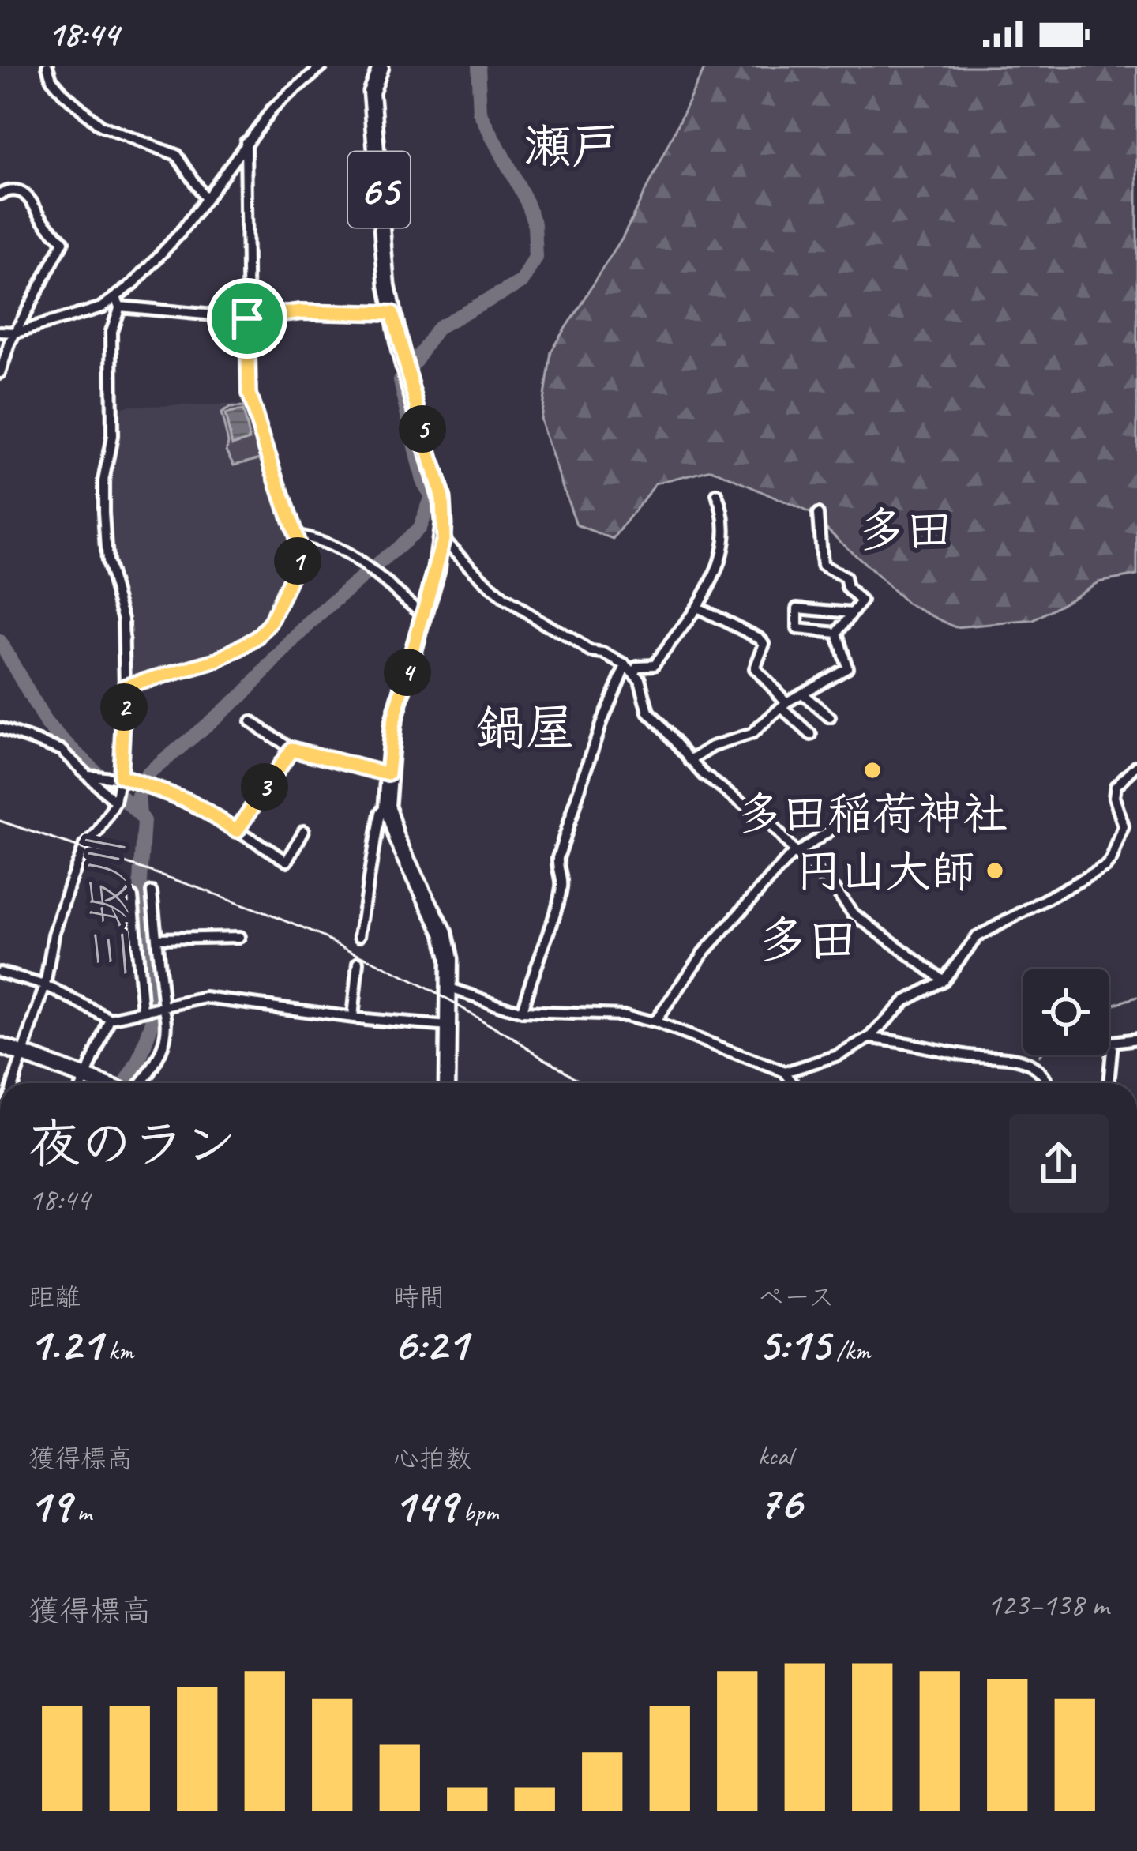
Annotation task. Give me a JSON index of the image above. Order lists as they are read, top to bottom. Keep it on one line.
{"streets":{"main road":["65"]},"districts":["瀬戸","多田","鍋屋","多田"],"water":["三坂川"],"places":["多田稲荷神社","円山大師"],"page":{"status":"18:44","pins":["5","1","4","2","3"],"heading":["夜のラン","18:44"],"stats":[["距離","1.21 km"],["時間","6:21"],["ペース","5:15 /km"],["獲得標高","19 m"],["心拍数","149 bpm"],["kcal","76"]],"chart":["獲得標高","123–138 m"]}}
